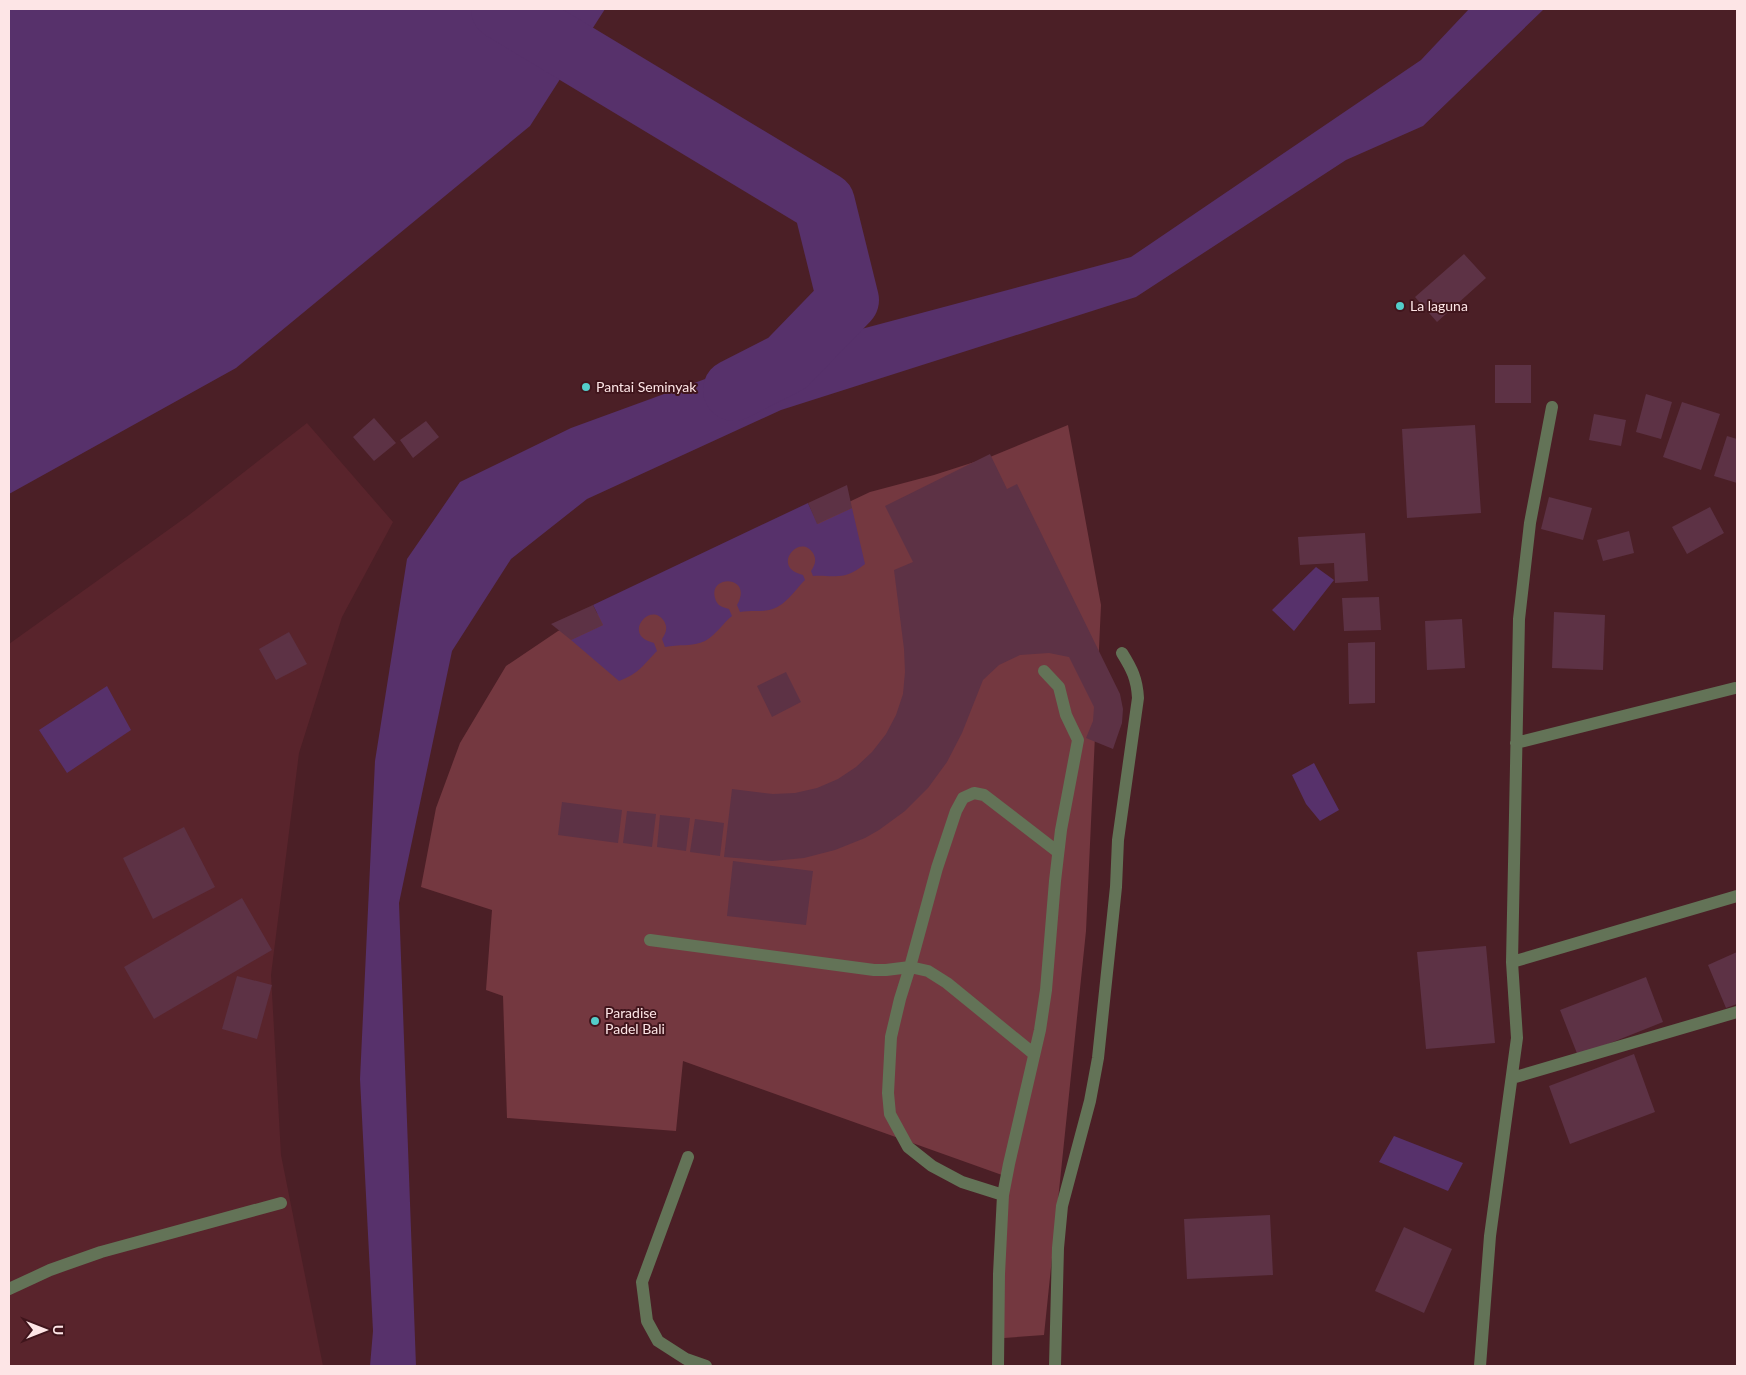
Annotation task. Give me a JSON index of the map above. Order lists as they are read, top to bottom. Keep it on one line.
{"places":["La laguna","Pantai Seminyak","Paradise Padel Bali"],"north":"right"}
